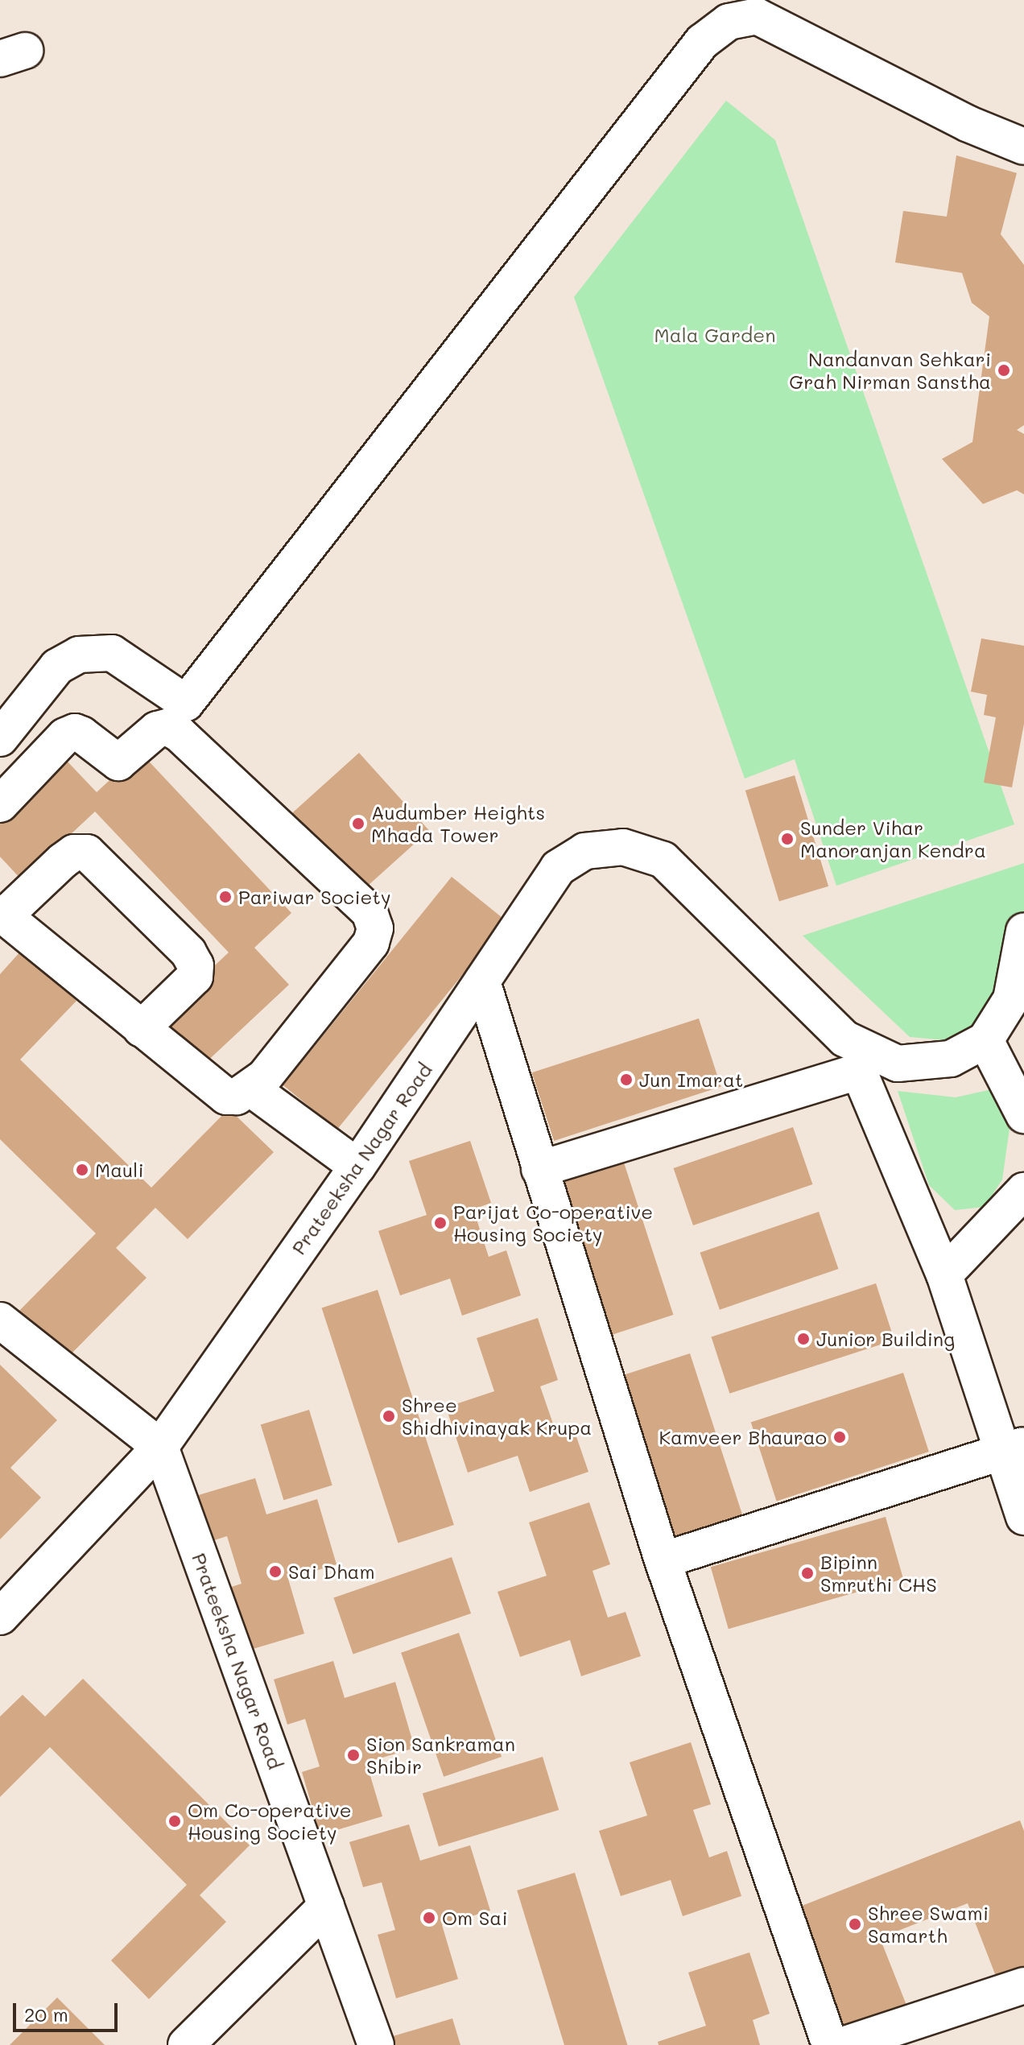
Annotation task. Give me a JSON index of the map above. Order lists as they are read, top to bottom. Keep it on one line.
{"streets":{"street":["Prateeksha Nagar Road"]},"parks":["Mala Garden"],"places":["Nandanvan Sehkari Grah Nirman Sanstha","Audumber Heights Mhada Tower","Sunder Vihar Manoranjan Kendra","Pariwar Society","Jun Imarat","Mauli","Parijat Co-operative Housing Society","Junior Building","Shree Shidhivinayak Krupa","Kamveer Bhaurao","Sai Dham","Bipinn Smruthi CHS","Sion Sankraman Shibir","Om Co-operative Housing Society","Om Sai","Shree Swami Samarth"],"scale_bar":"20 m"}
